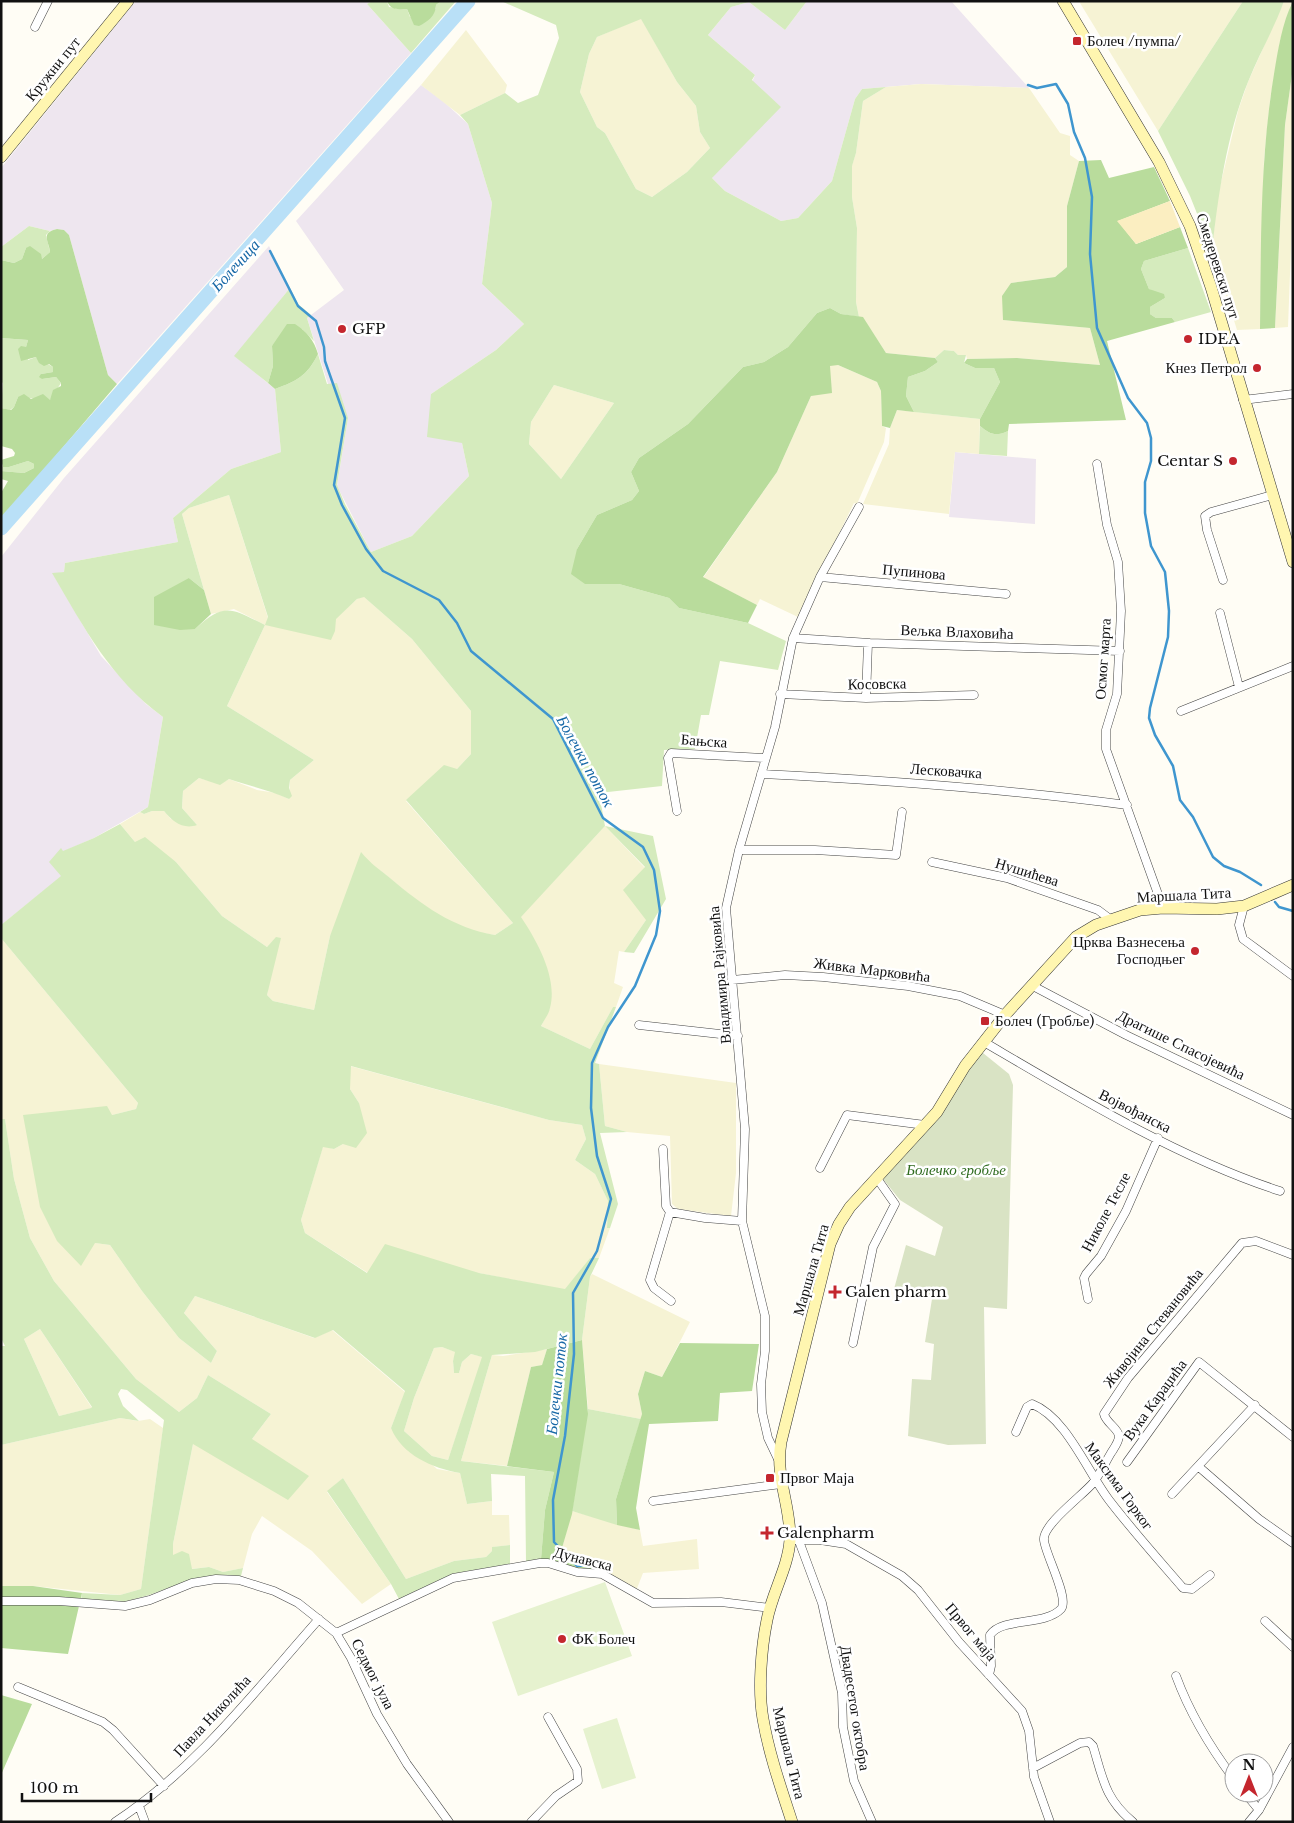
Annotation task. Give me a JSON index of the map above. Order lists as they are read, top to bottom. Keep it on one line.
{"streets":{"street":["Кружни пут","Смедеревски пут","Пупинова","Вељка Влаховића","Осмог марта","Косовска","Бањска","Лесковачка","Нушићева","Маршала Тита","Живка Марковића","Владимира Рајковића","Драгише Спасојевића","Војвођанска","Николе Тесле","Живојина Стевановића","Вука Караџића","Максима Горког","Дунавска","Првог маја","Седмог јула","Двадесетог октобра","Павла Николића"]},"crossings":[["Пупинова","Владимира Рајковића"],["Вељка Влаховића","Осмог марта"],["Вељка Влаховића","Владимира Рајковића"],["Осмог марта","Лесковачка"],["Осмог марта","Маршала Тита"],["Косовска","Владимира Рајковића"],["Бањска","Владимира Рајковића"],["Лесковачка","Владимира Рајковића"],["Нушићева","Маршала Тита"],["Маршала Тита","Живка Марковића"],["Маршала Тита","Владимира Рајковића"],["Маршала Тита","Драгише Спасојевића"],["Маршала Тита","Војвођанска"],["Маршала Тита","Дунавска"],["Маршала Тита","Првог маја"],["Маршала Тита","Двадесетог октобра"],["Живка Марковића","Владимира Рајковића"],["Војвођанска","Николе Тесле"],["Живојина Стевановића","Максима Горког"],["Дунавска","Седмог јула"],["Првог маја","Двадесетог октобра"],["Седмог јула","Павла Николића"]],"water":["Болечица","Болечки поток"],"parks":["Болечко гробље"],"places":{"transit":["Болеч /пумпа/","Болеч (Гробље)","Првог Маја"],"other":["GFP","IDEA","Кнез Петрол","Centar S","Црква Вазнесења Господњег","ФК Болеч"],"health":["Galen pharm","Galenpharm"]},"scale_bar":"100 m","north":"top"}
